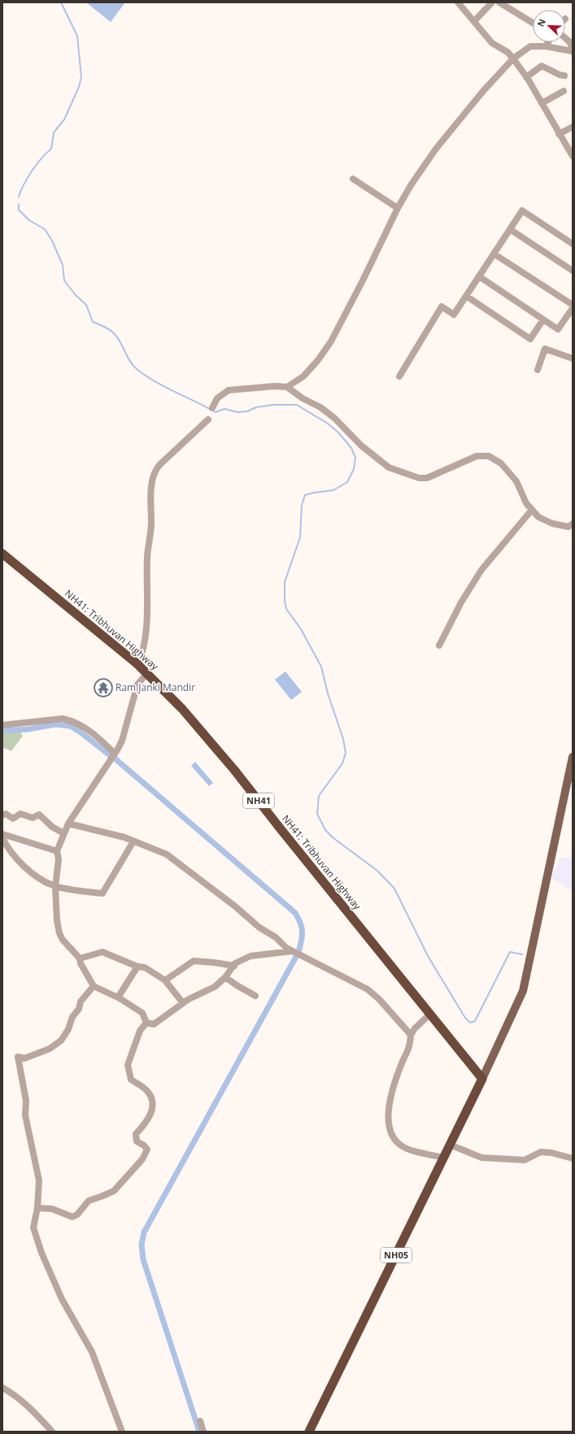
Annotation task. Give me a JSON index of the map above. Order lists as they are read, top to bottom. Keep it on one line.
{"streets":{"highway":["NH41: Tribhuvan Highway","NH41","NH05"]},"crossings":[["NH41: Tribhuvan Highway","NH05"]],"places":{"temple":["Ram Janki Mandir"]},"north":"top left"}
